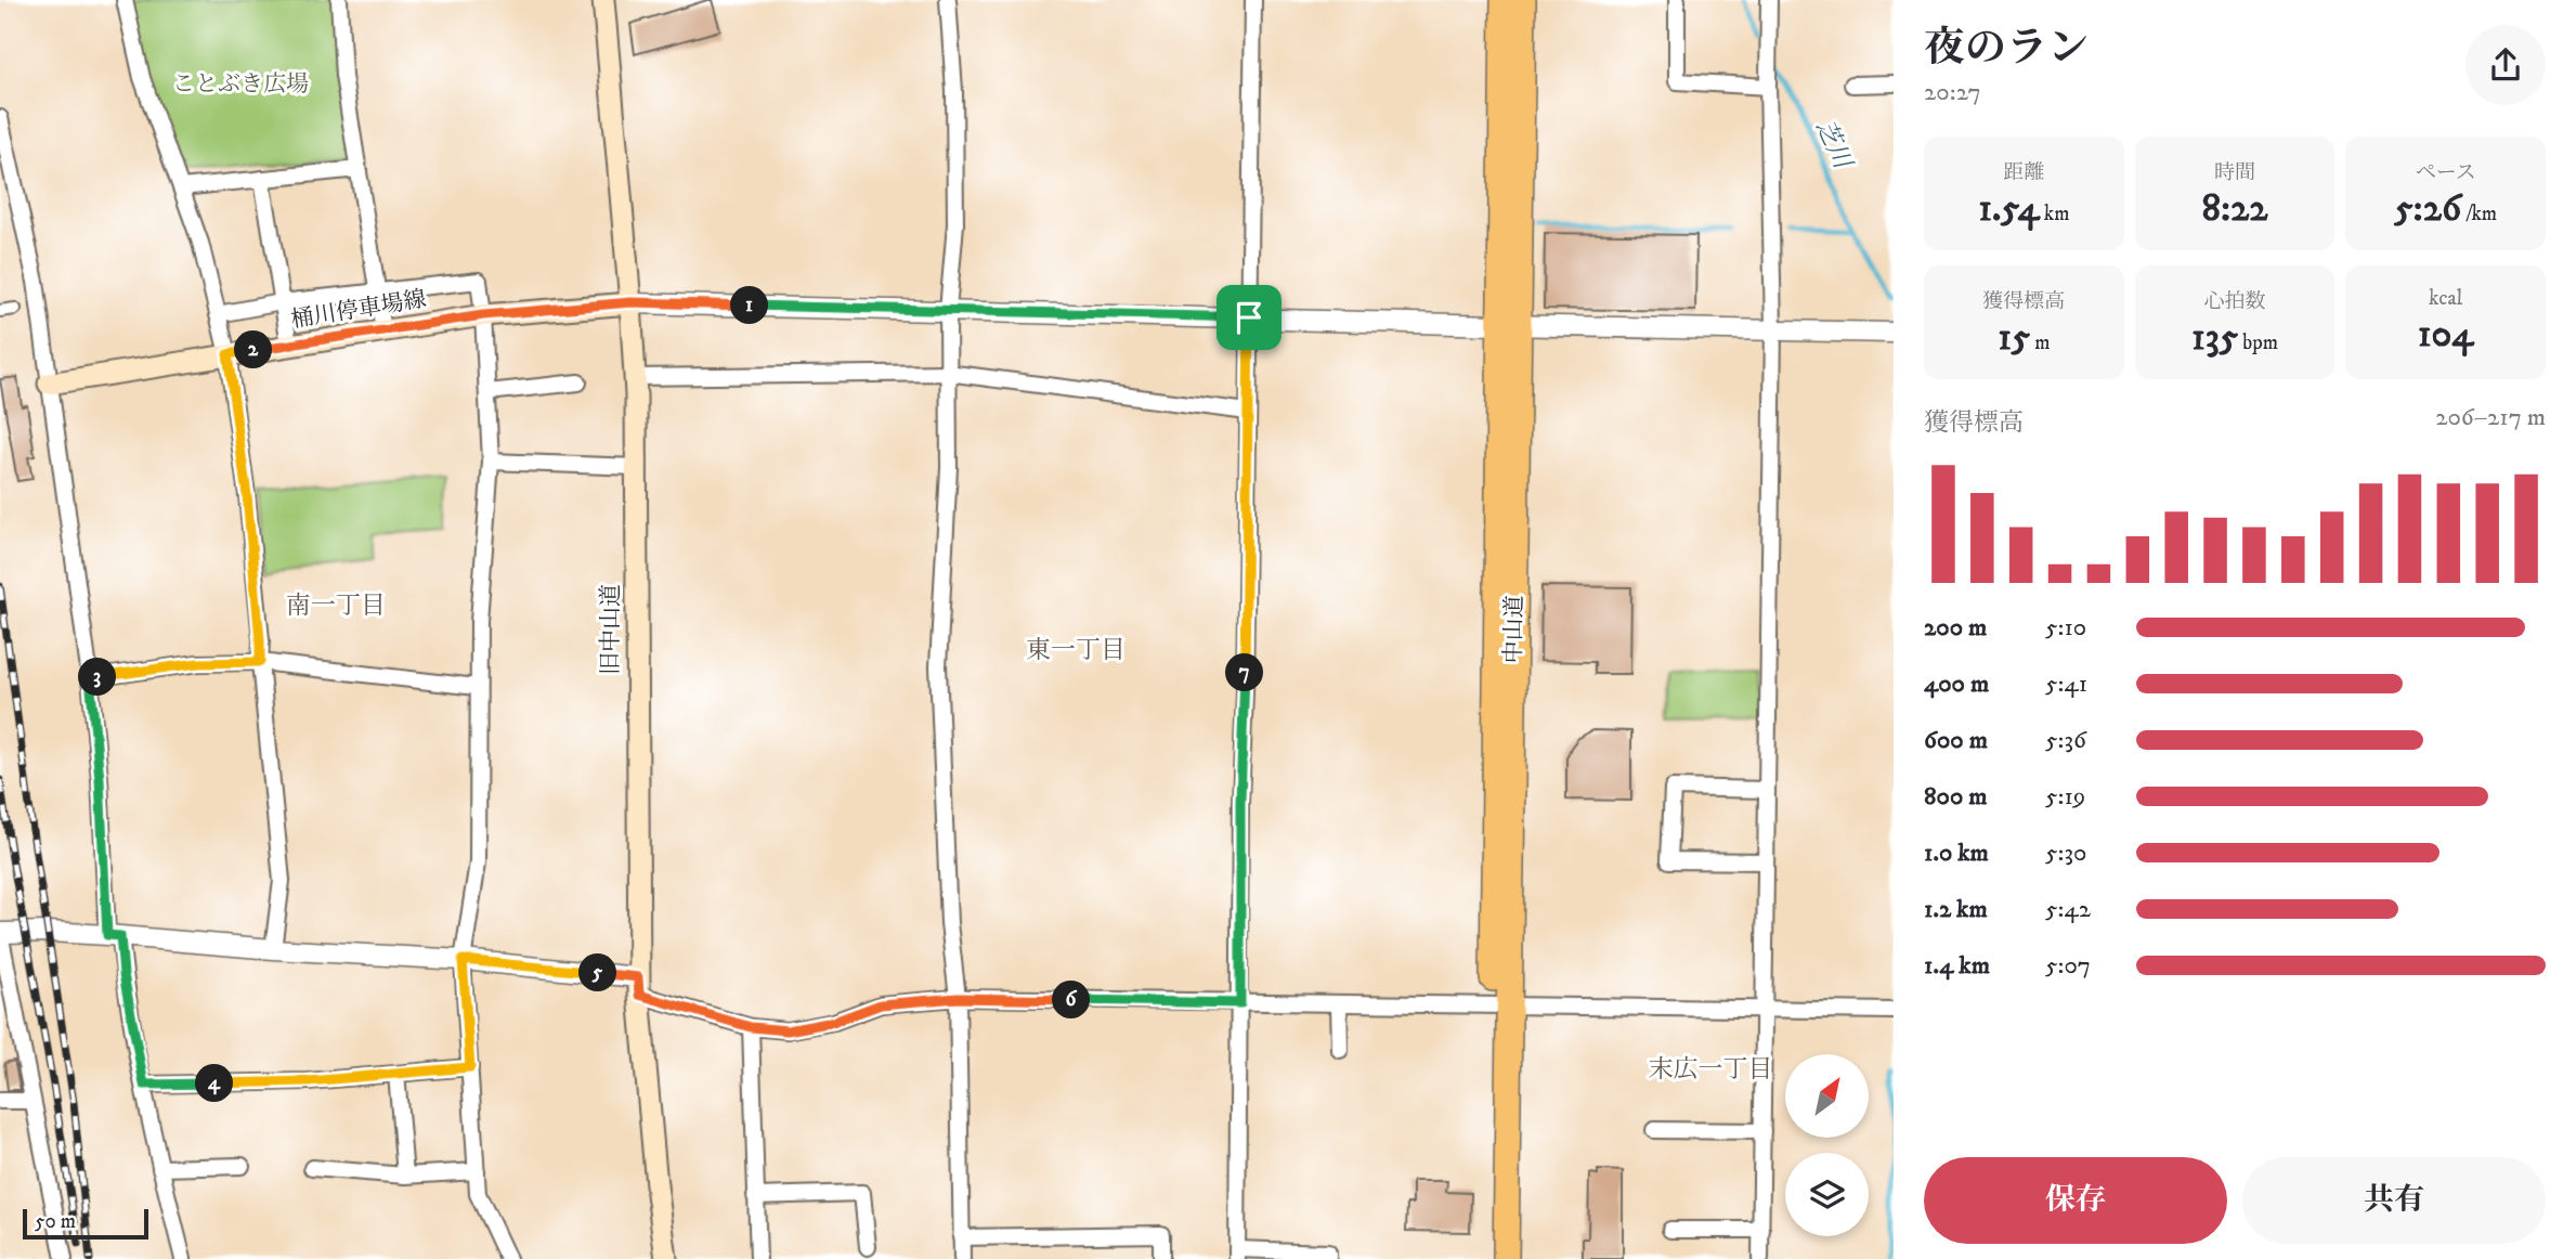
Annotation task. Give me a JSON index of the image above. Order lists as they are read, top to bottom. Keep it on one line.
{"streets":{"highway":["中山道"],"main road":["桶川停車場線","旧中山道"]},"crossings":[["桶川停車場線","旧中山道"]],"districts":["南一丁目","東一丁目","末広一丁目"],"water":["芝川"],"parks":["ことぶき広場"],"scale_bar":"50 m","north":"top right","page":{"heading":["夜のラン","20:27"],"stats":[["距離","1.54 km"],["時間","8:22"],["ペース","5:26 /km"],["獲得標高","15 m"],["心拍数","135 bpm"],["kcal","104"]],"pins":["1","2","7","3","5","6","4"],"chart":["獲得標高","206–217 m"],"list":[{"name":"200 m","note":"5:10"},{"name":"400 m","note":"5:41"},{"name":"600 m","note":"5:36"},{"name":"800 m","note":"5:19"},{"name":"1.0 km","note":"5:30"},{"name":"1.2 km","note":"5:42"},{"name":"1.4 km","note":"5:07"}],"buttons":["保存","共有"],"scale":"50 m"}}
